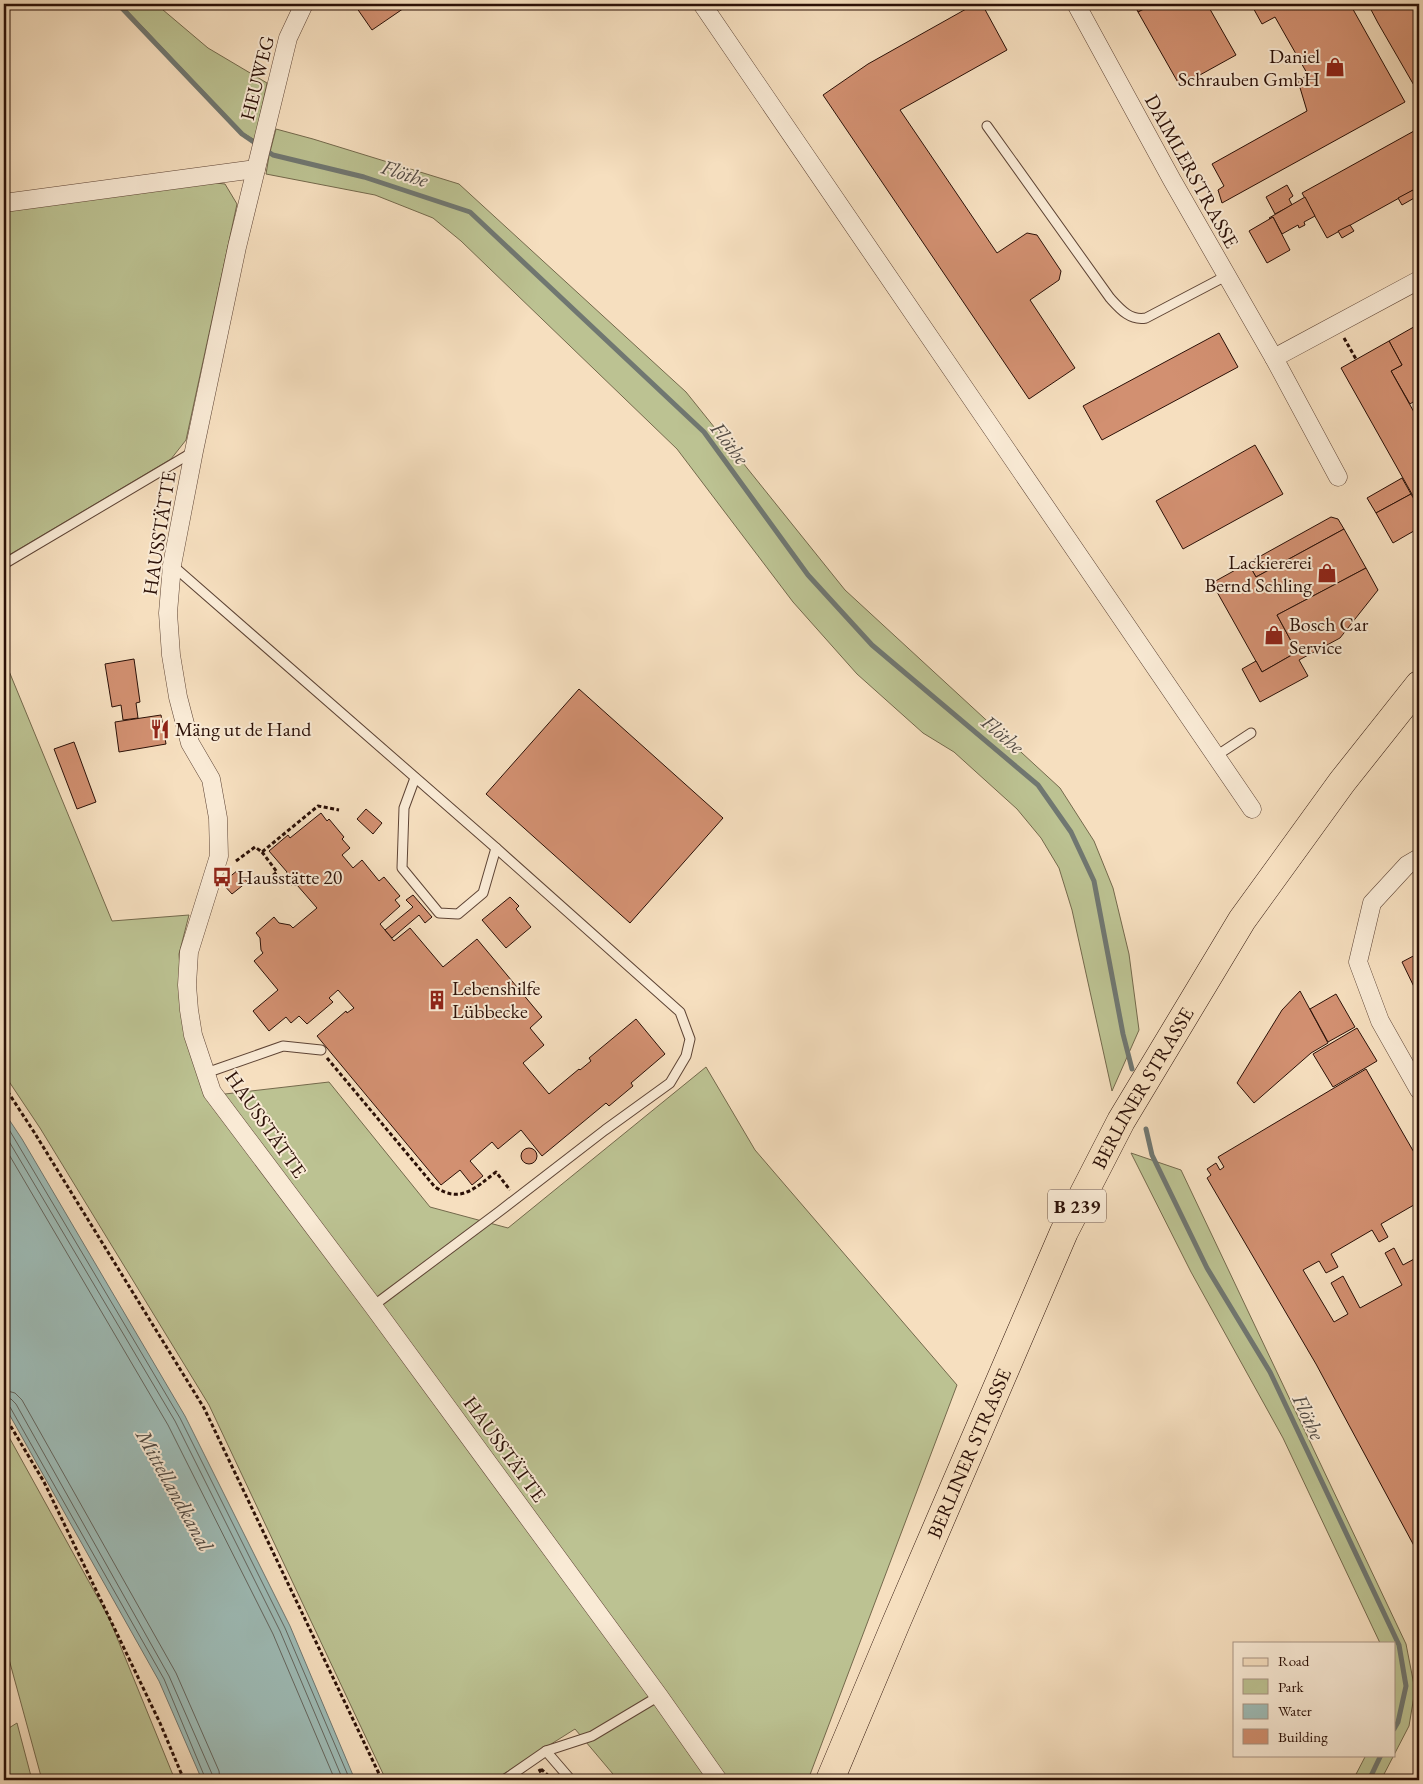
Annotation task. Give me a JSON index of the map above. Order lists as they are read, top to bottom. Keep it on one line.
{"streets":{"main road":["BERLINER STRASSE","B 239"],"street":["HEUWEG","DAIMLERSTRASSE","HAUSSTÄTTE"]},"crossings":[["HEUWEG","HAUSSTÄTTE"]],"water":["Flöthe","Mittellandkanal"],"places":{"shop":["Daniel Schrauben GmbH","Lackiererei Bernd Schling","Bosch Car Service"],"restaurant":["Mäng ut de Hand"],"bus stop":["Hausstätte 20"],"building":["Lebenshilfe Lübbecke"]},"legend":["Road","Park","Water","Building"]}
